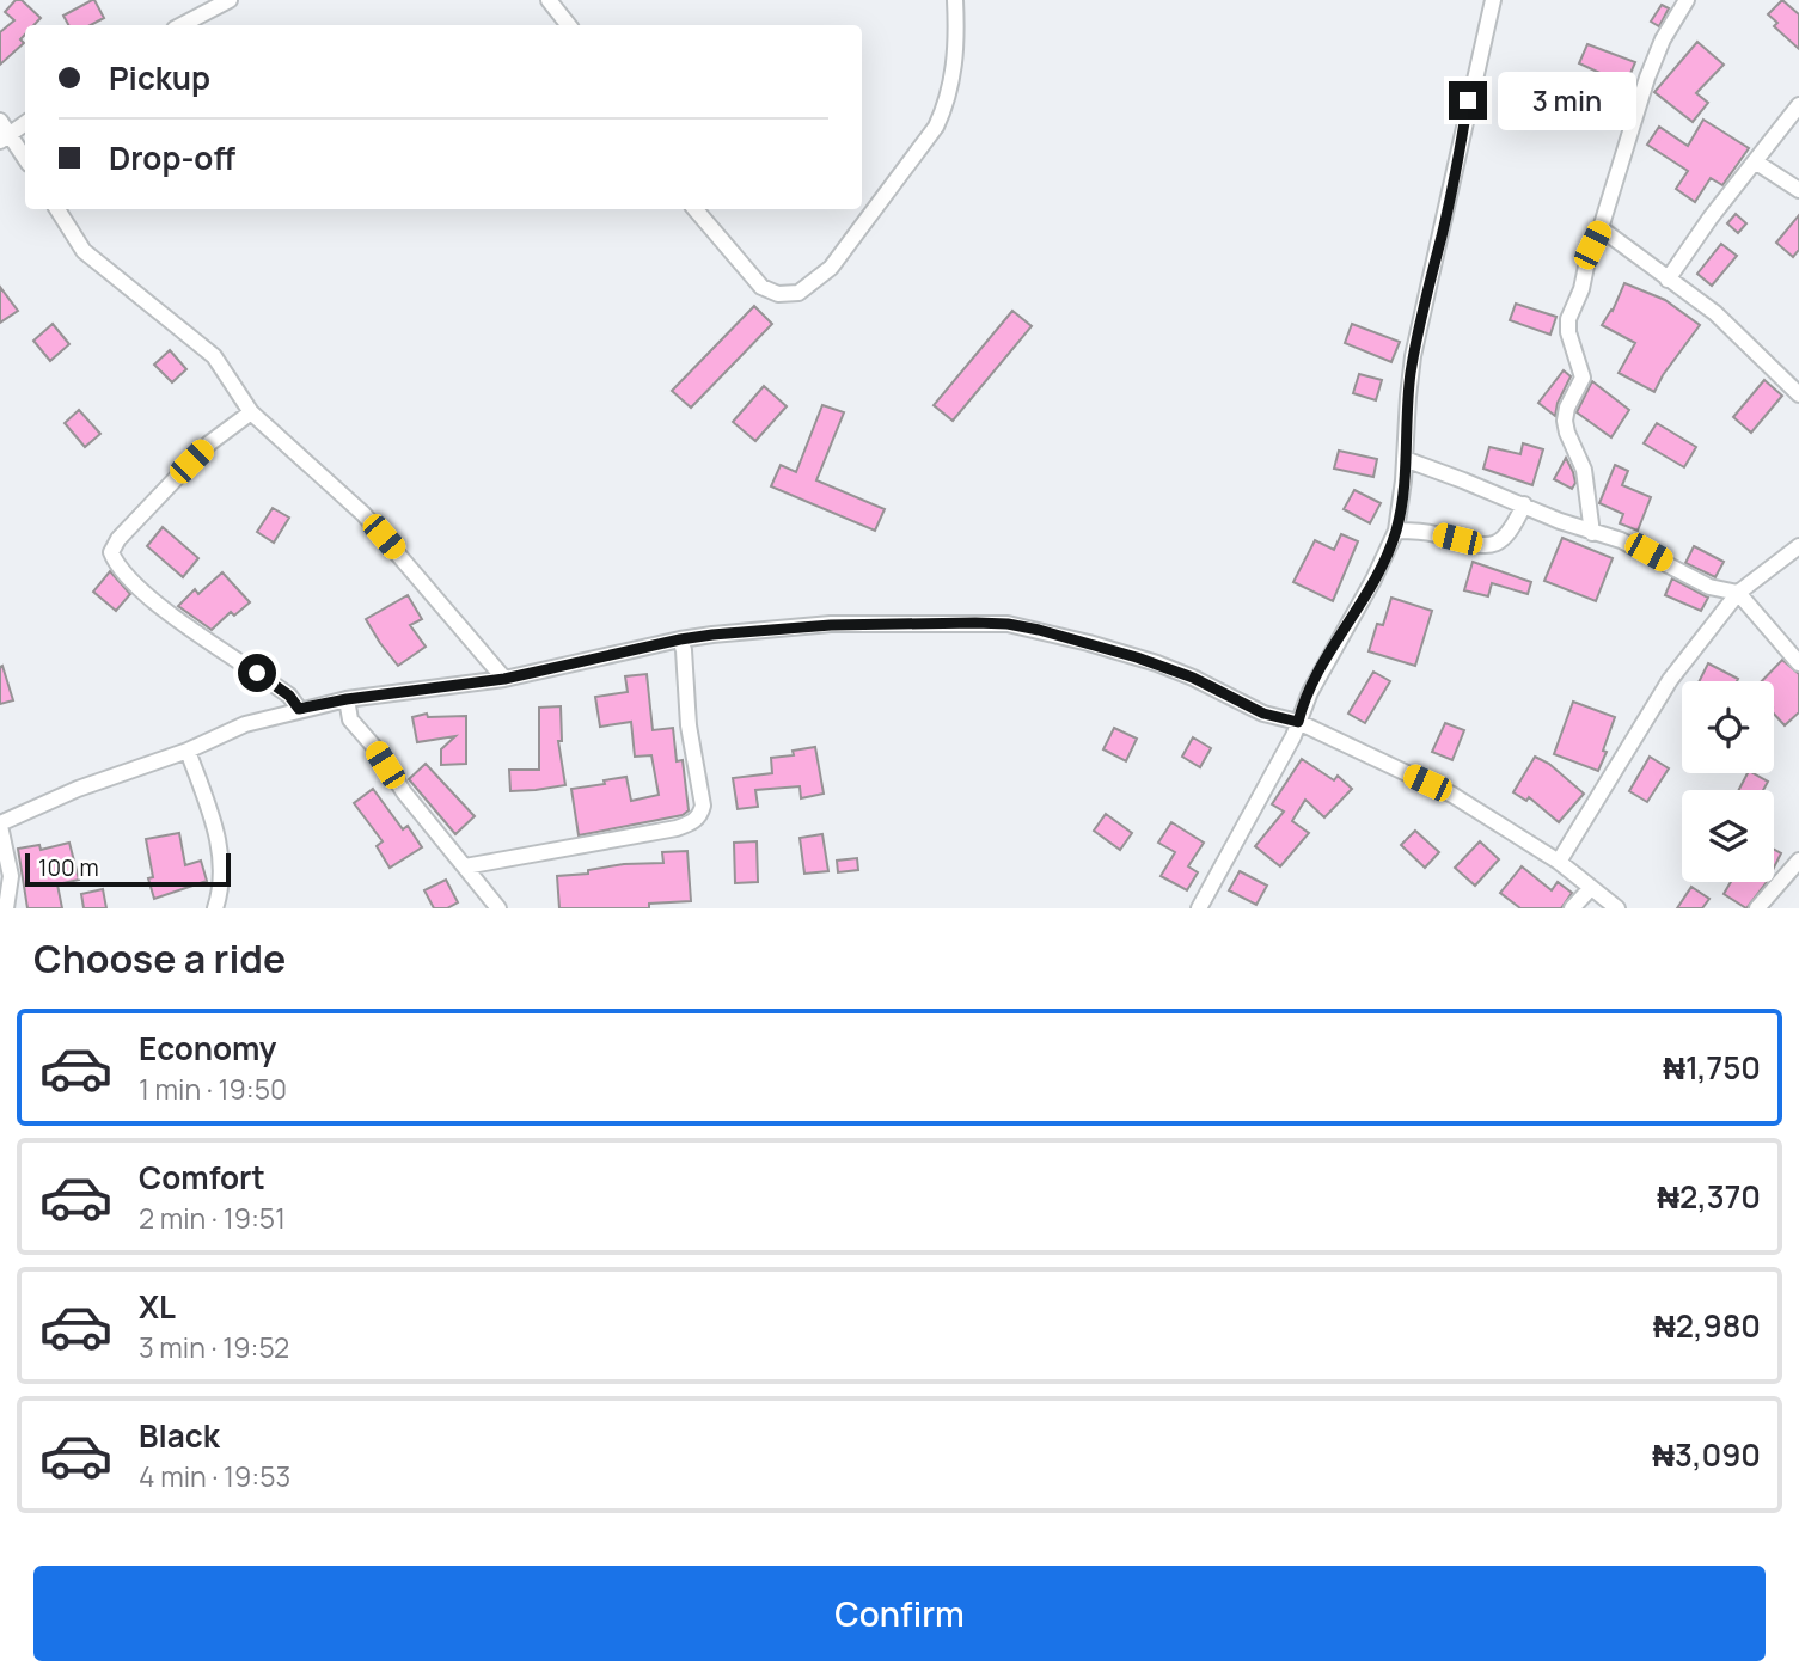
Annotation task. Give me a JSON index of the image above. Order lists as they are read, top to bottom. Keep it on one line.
{"scale_bar":"100 m","page":{"banner":["Pickup","Drop-off"],"bubble":"3 min","scale":"100 m","heading":"Choose a ride","list":[{"name":"Economy","note":"1 min · 19:50","value":"₦1,750"},{"name":"Comfort","note":"2 min · 19:51","value":"₦2,370"},{"name":"XL","note":"3 min · 19:52","value":"₦2,980"},{"name":"Black","note":"4 min · 19:53","value":"₦3,090"}],"buttons":"Confirm"}}
